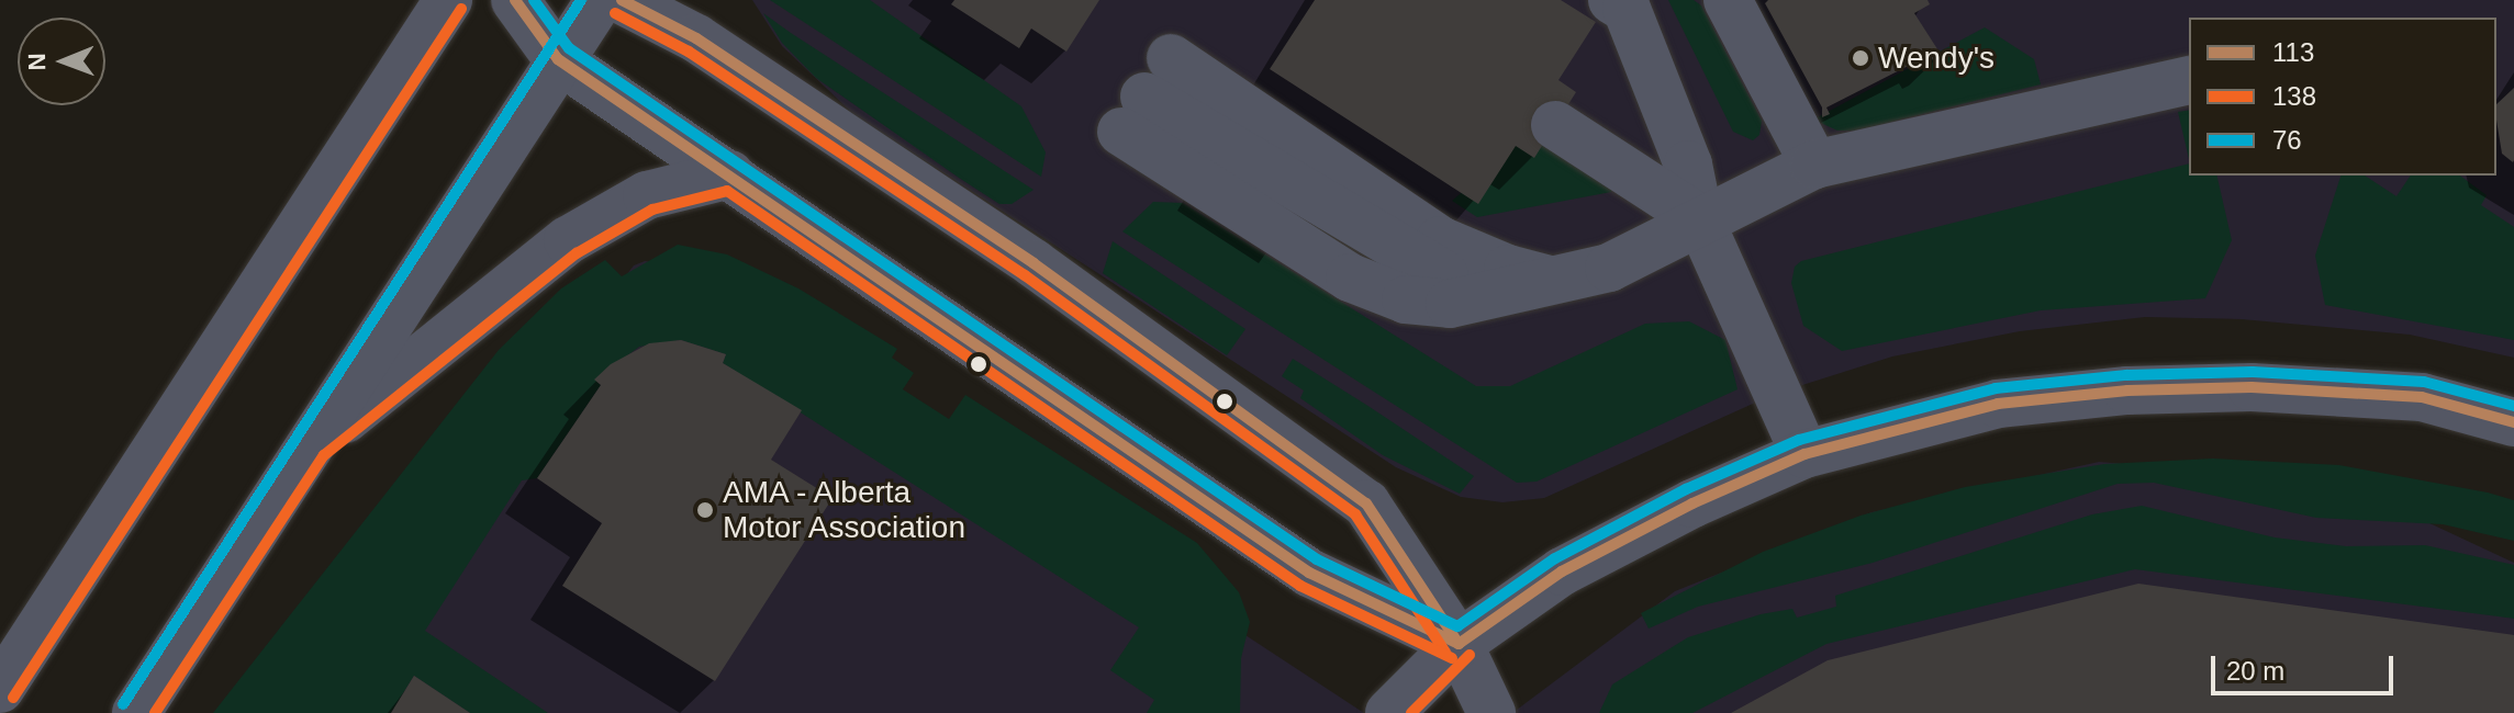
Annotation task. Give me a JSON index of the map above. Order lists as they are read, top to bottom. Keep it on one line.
{"places":["Wendy's","AMA - Alberta Motor Association"],"lines":["transit line 113","transit line 76","transit line 138"],"legend":["113","138","76"],"scale_bar":"20 m","north":"left"}
